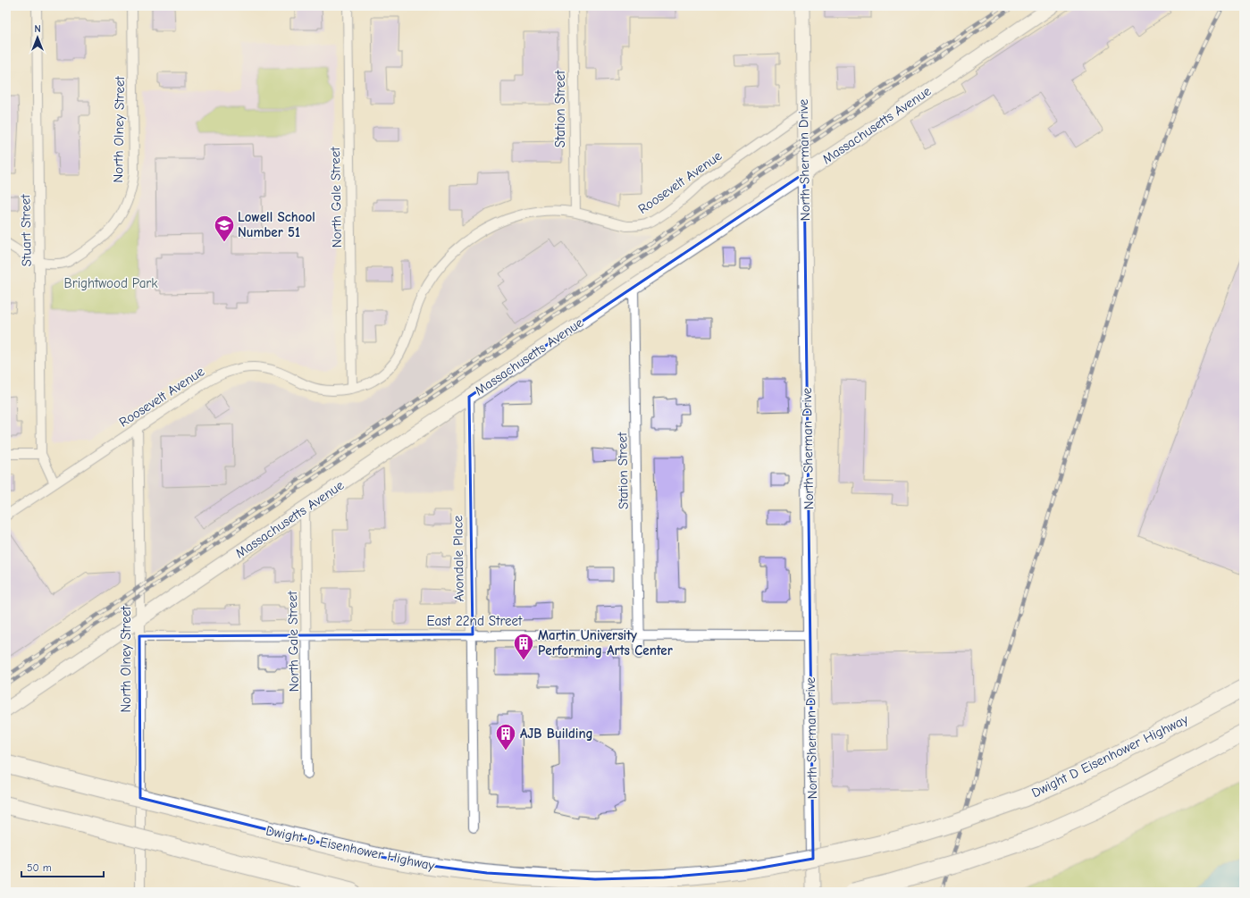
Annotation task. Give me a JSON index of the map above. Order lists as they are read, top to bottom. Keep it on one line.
{"streets":{"highway":["Dwight D Eisenhower Highway"],"main road":["Massachusetts Avenue","North Sherman Drive"],"street":["Station Street","North Olney Street","Roosevelt Avenue","North Gale Street","Stuart Street","Avondale Place","East 22nd Street"]},"crossings":[["Station Street","Massachusetts Avenue"],["Station Street","Roosevelt Avenue"],["Station Street","East 22nd Street"],["Massachusetts Avenue","North Olney Street"],["Massachusetts Avenue","North Sherman Drive"],["Massachusetts Avenue","North Gale Street"],["Massachusetts Avenue","Avondale Place"],["North Olney Street","Roosevelt Avenue"],["North Olney Street","Stuart Street"],["North Olney Street","East 22nd Street"],["North Sherman Drive","Roosevelt Avenue"],["North Sherman Drive","East 22nd Street"],["Roosevelt Avenue","North Gale Street"],["North Gale Street","East 22nd Street"],["Avondale Place","East 22nd Street"]],"parks":["Brightwood Park"],"places":{"school or university":["Lowell School Number 51"],"building":["Martin University Performing Arts Center","AJB Building"]},"scale_bar":"50 m","north":"top"}
